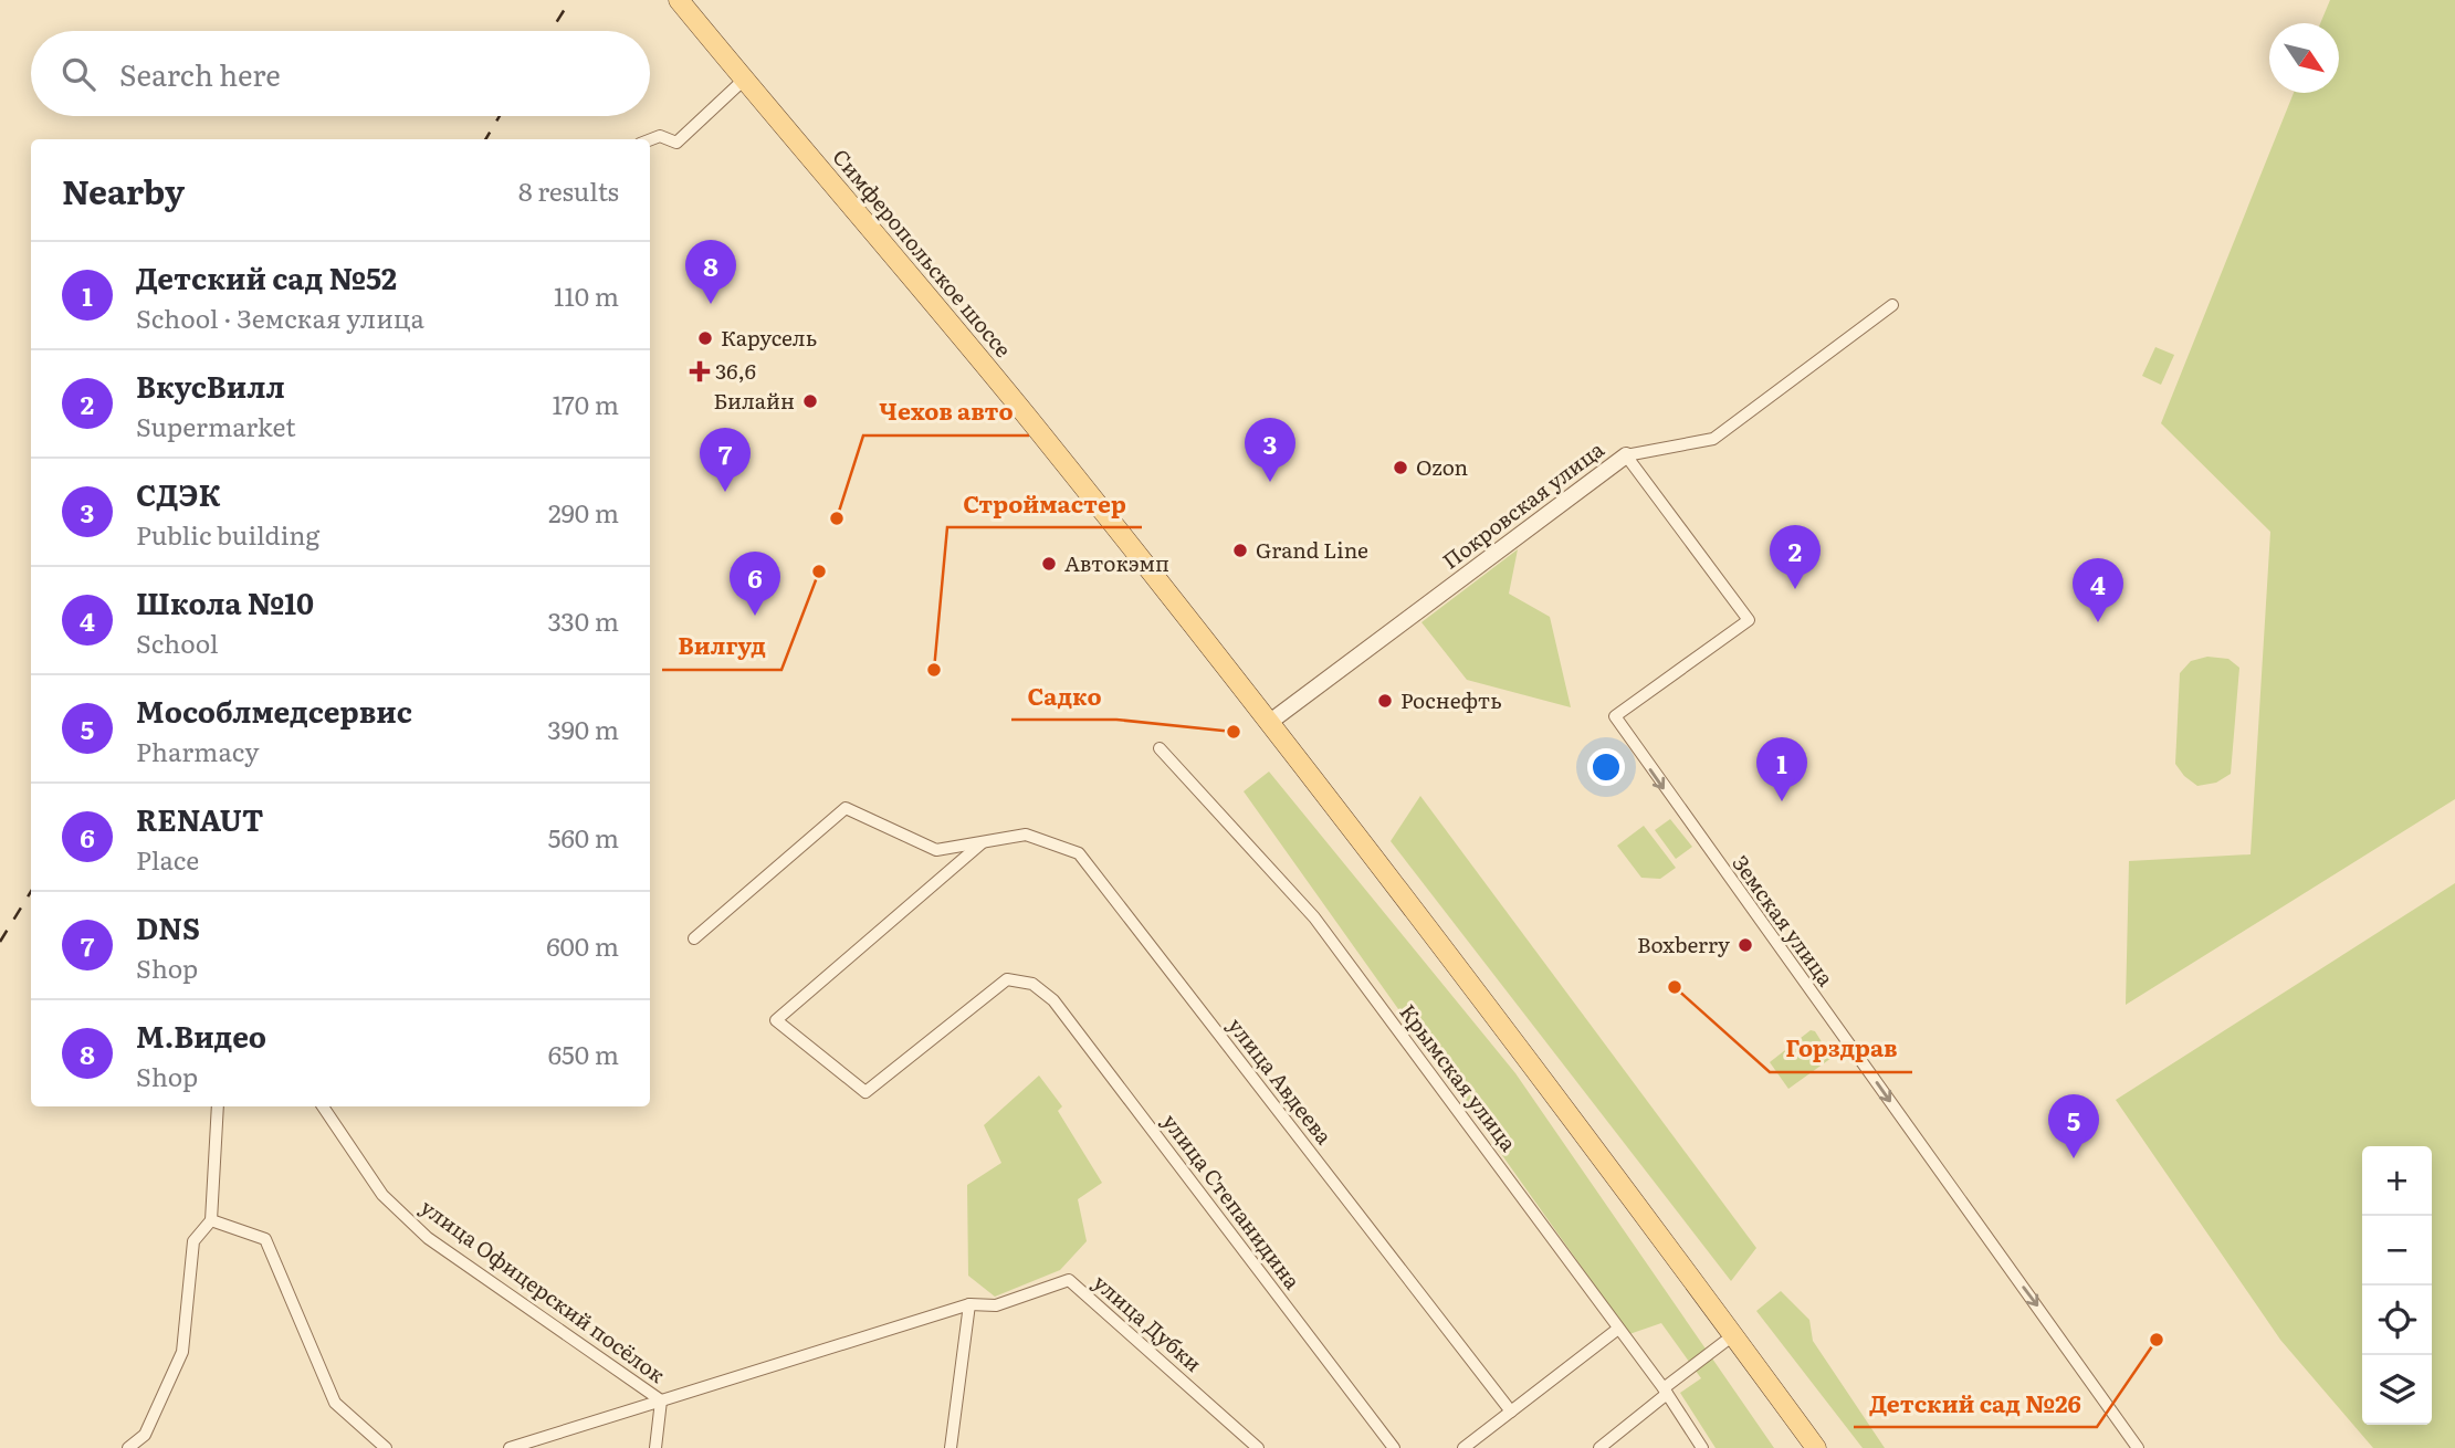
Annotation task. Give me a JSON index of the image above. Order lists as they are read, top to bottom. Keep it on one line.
{"streets":{"main road":["Симферопольское шоссе"],"street":["Покровская улица","Земская улица","Крымская улица","улица Авдеева","улица Степанидина","улица Офицерский посёлок","улица Дубки"]},"crossings":[["Симферопольское шоссе","Покровская улица"],["Покровская улица","Земская улица"],["улица Авдеева","улица Степанидина"],["улица Офицерский посёлок","улица Дубки"]],"one_way":["Земская улица"],"places":{"other":["Карусель","Билайн","Ozon","Чехов авто","Grand Line","Автокэмп","Вилгуд","Строймастер","Роснефть","Садко","Boxberry","Горздрав","Детский сад №26"],"health":["36,6"]},"north":"bottom right","page":{"search":"Search here","heading":["Nearby","8 results"],"pins":["8","3","7","2","6","4","1","5"],"list":[{"mark":"1","name":"Детский сад №52","note":"School · Земская улица","value":"110 m"},{"mark":"2","name":"ВкусВилл","note":"Supermarket","value":"170 m"},{"mark":"3","name":"СДЭК","note":"Public building","value":"290 m"},{"mark":"4","name":"Школа №10","note":"School","value":"330 m"},{"mark":"5","name":"Мособлмедсервис","note":"Pharmacy","value":"390 m"},{"mark":"6","name":"RENAUT","note":"Place","value":"560 m"},{"mark":"7","name":"DNS","note":"Shop","value":"600 m"},{"mark":"8","name":"М.Видео","note":"Shop","value":"650 m"}],"map_buttons":["+","−"]}}
